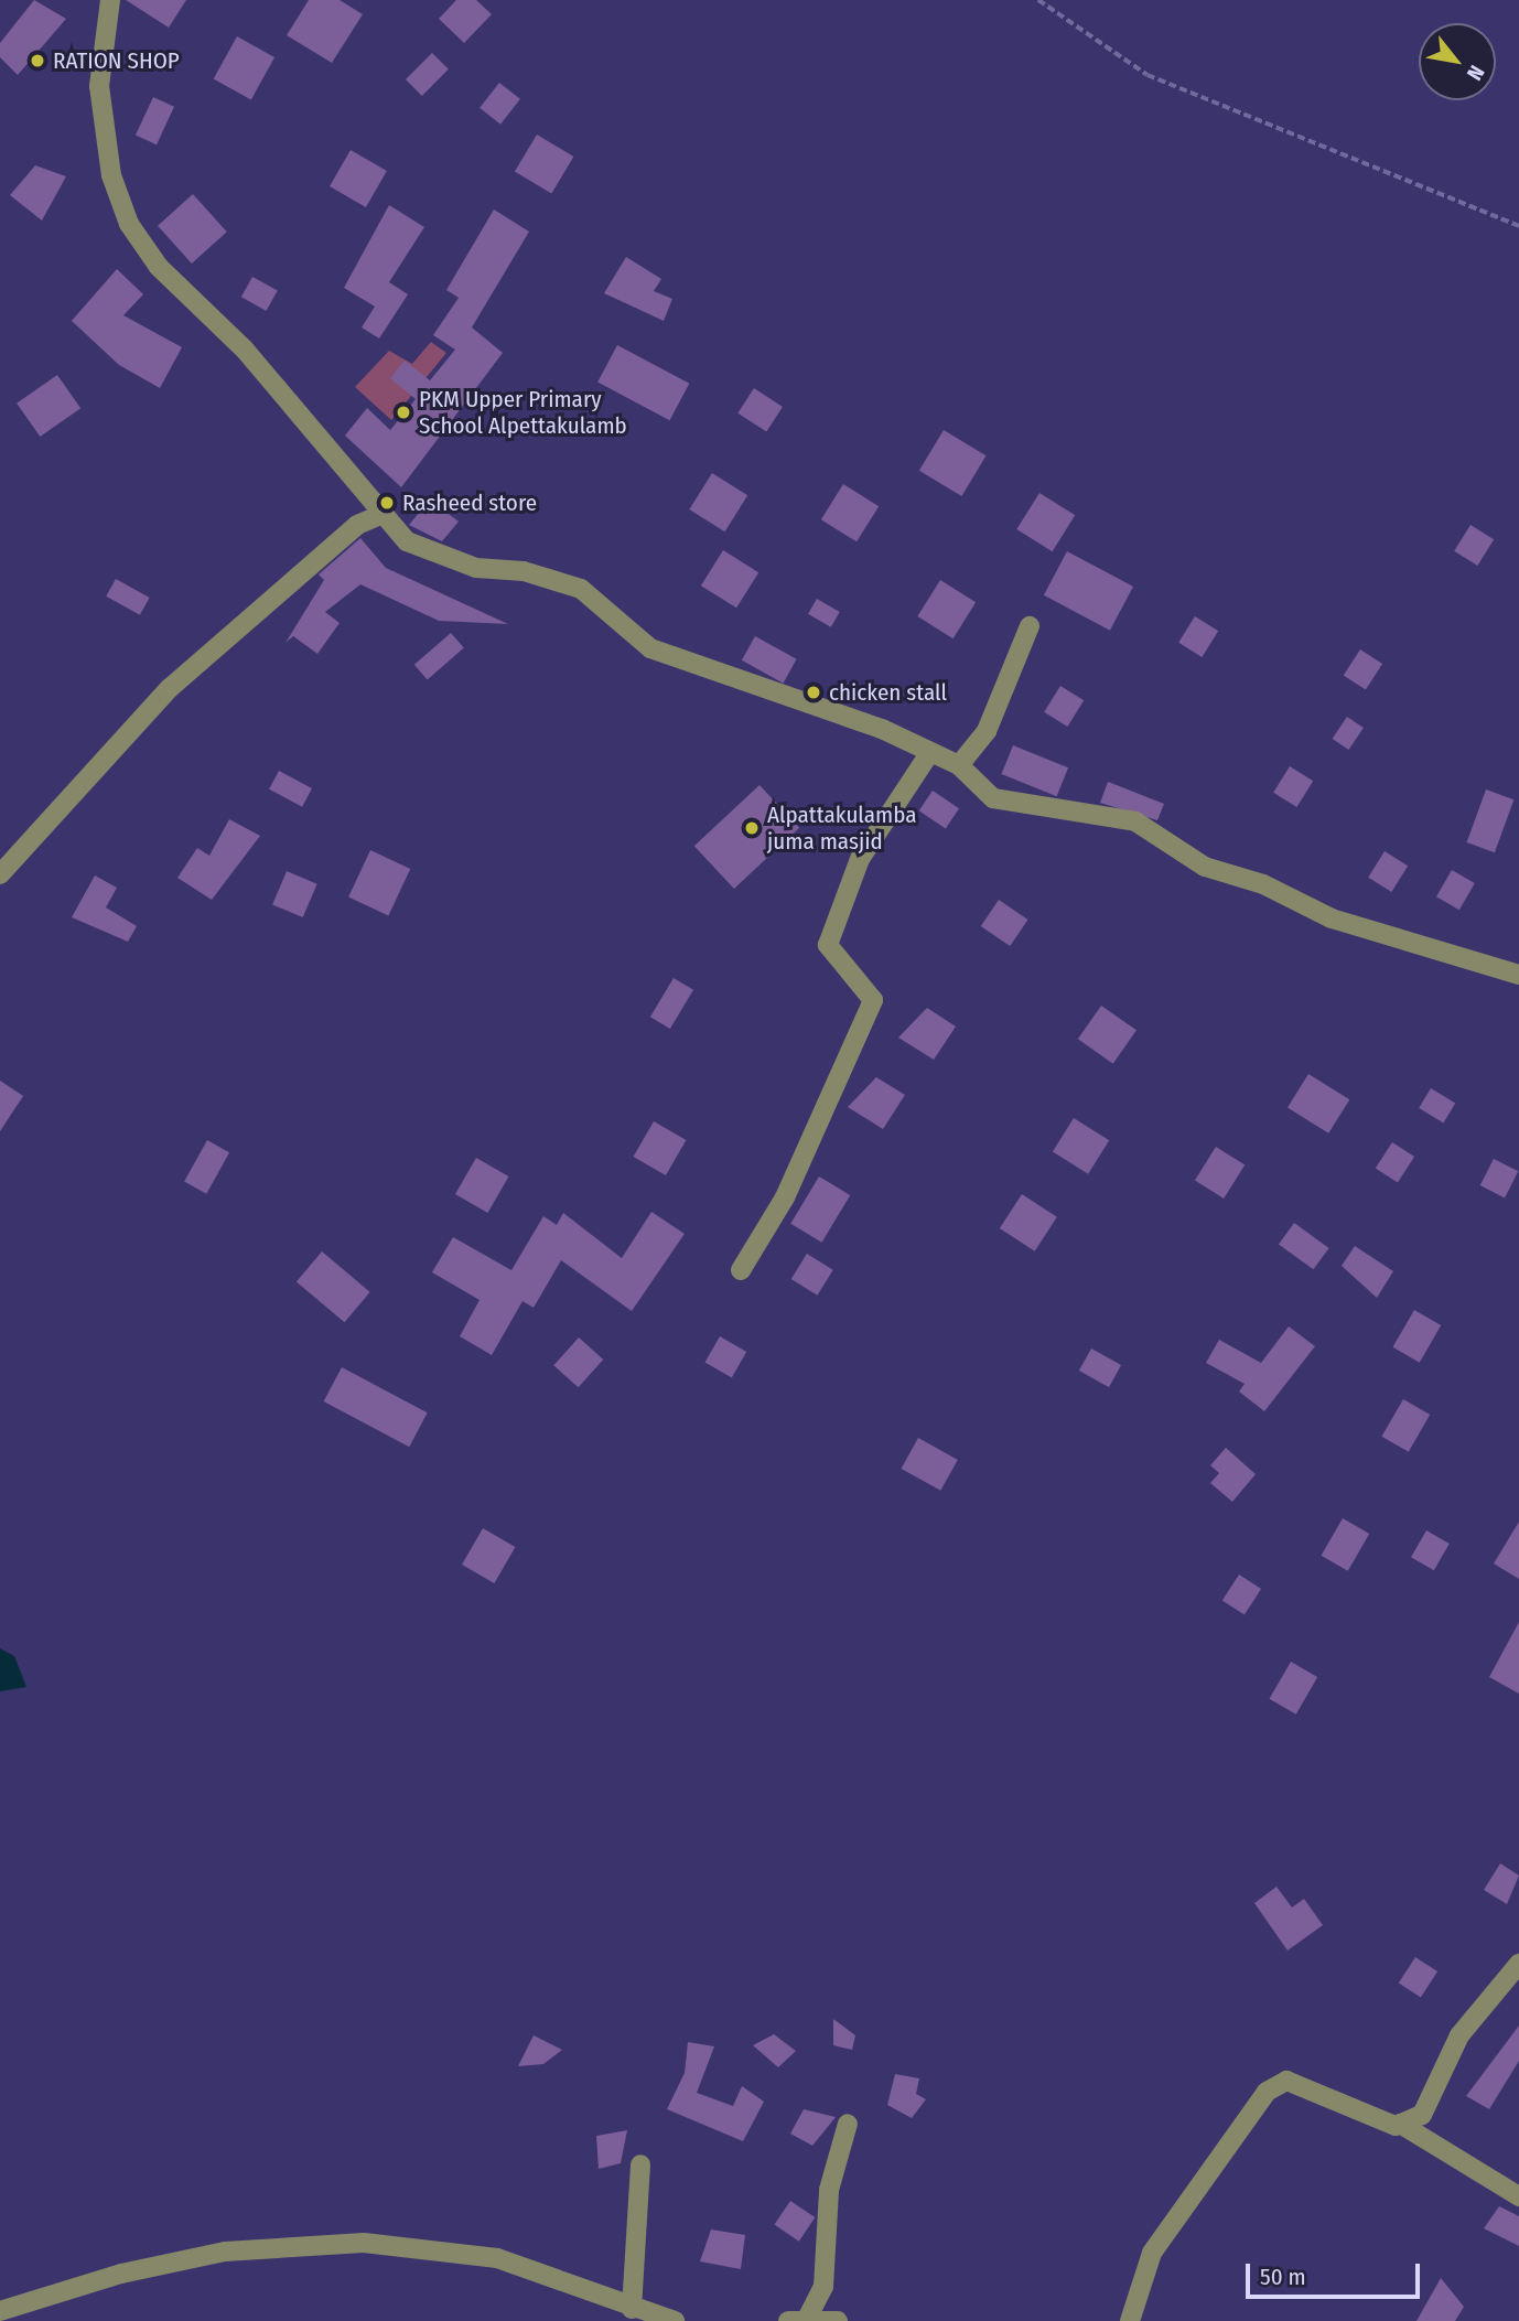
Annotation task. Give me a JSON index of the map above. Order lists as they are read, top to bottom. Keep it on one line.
{"places":["RATION SHOP","PKM Upper Primary School Alpettakulamb","Rasheed store","chicken stall","Alpattakulamba juma masjid"],"scale_bar":"50 m","north":"bottom right"}
